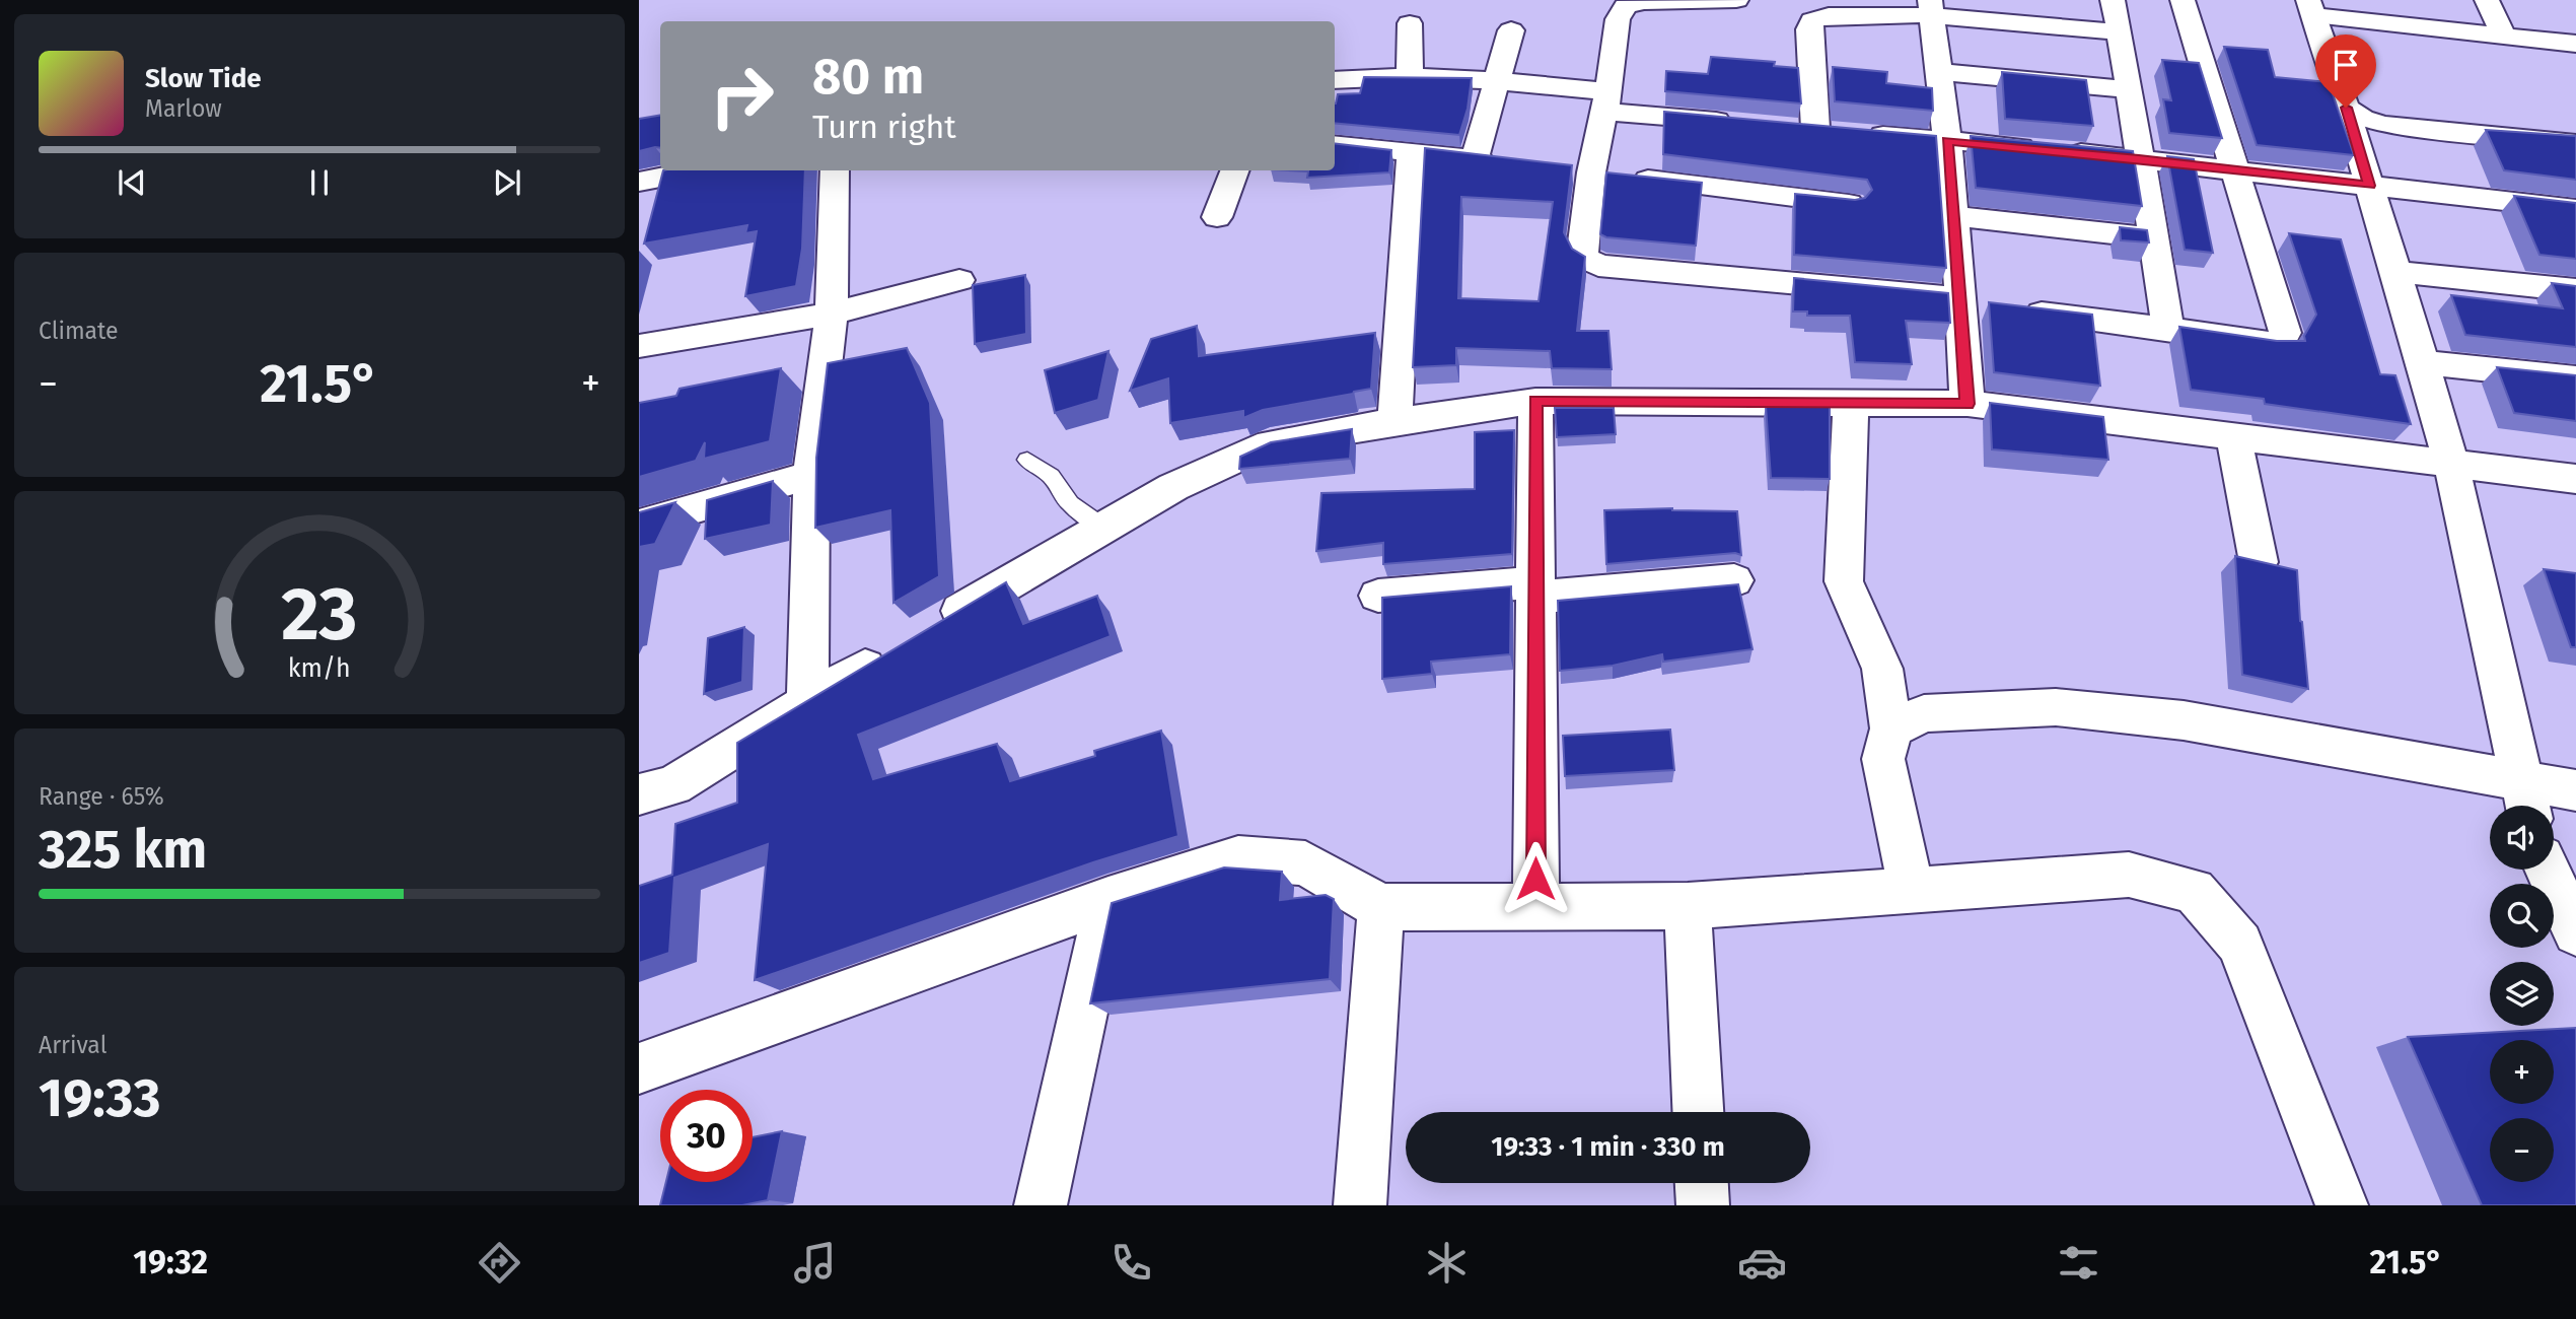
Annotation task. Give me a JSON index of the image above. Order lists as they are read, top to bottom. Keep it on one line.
{"page":{"turn":["80 m","Turn right"],"song":["Slow Tide","Marlow"],"tile":["Climate",["Range · 65%","325 km"],["Arrival","19:33"]],"heat":["−","21.5°","+"],"map_buttons":["+","−"],"limit":"30","trip":"19:33 · 1 min · 330 m","tabs":["19:32","21.5°"],"gauge":["23","km/h"]}}
